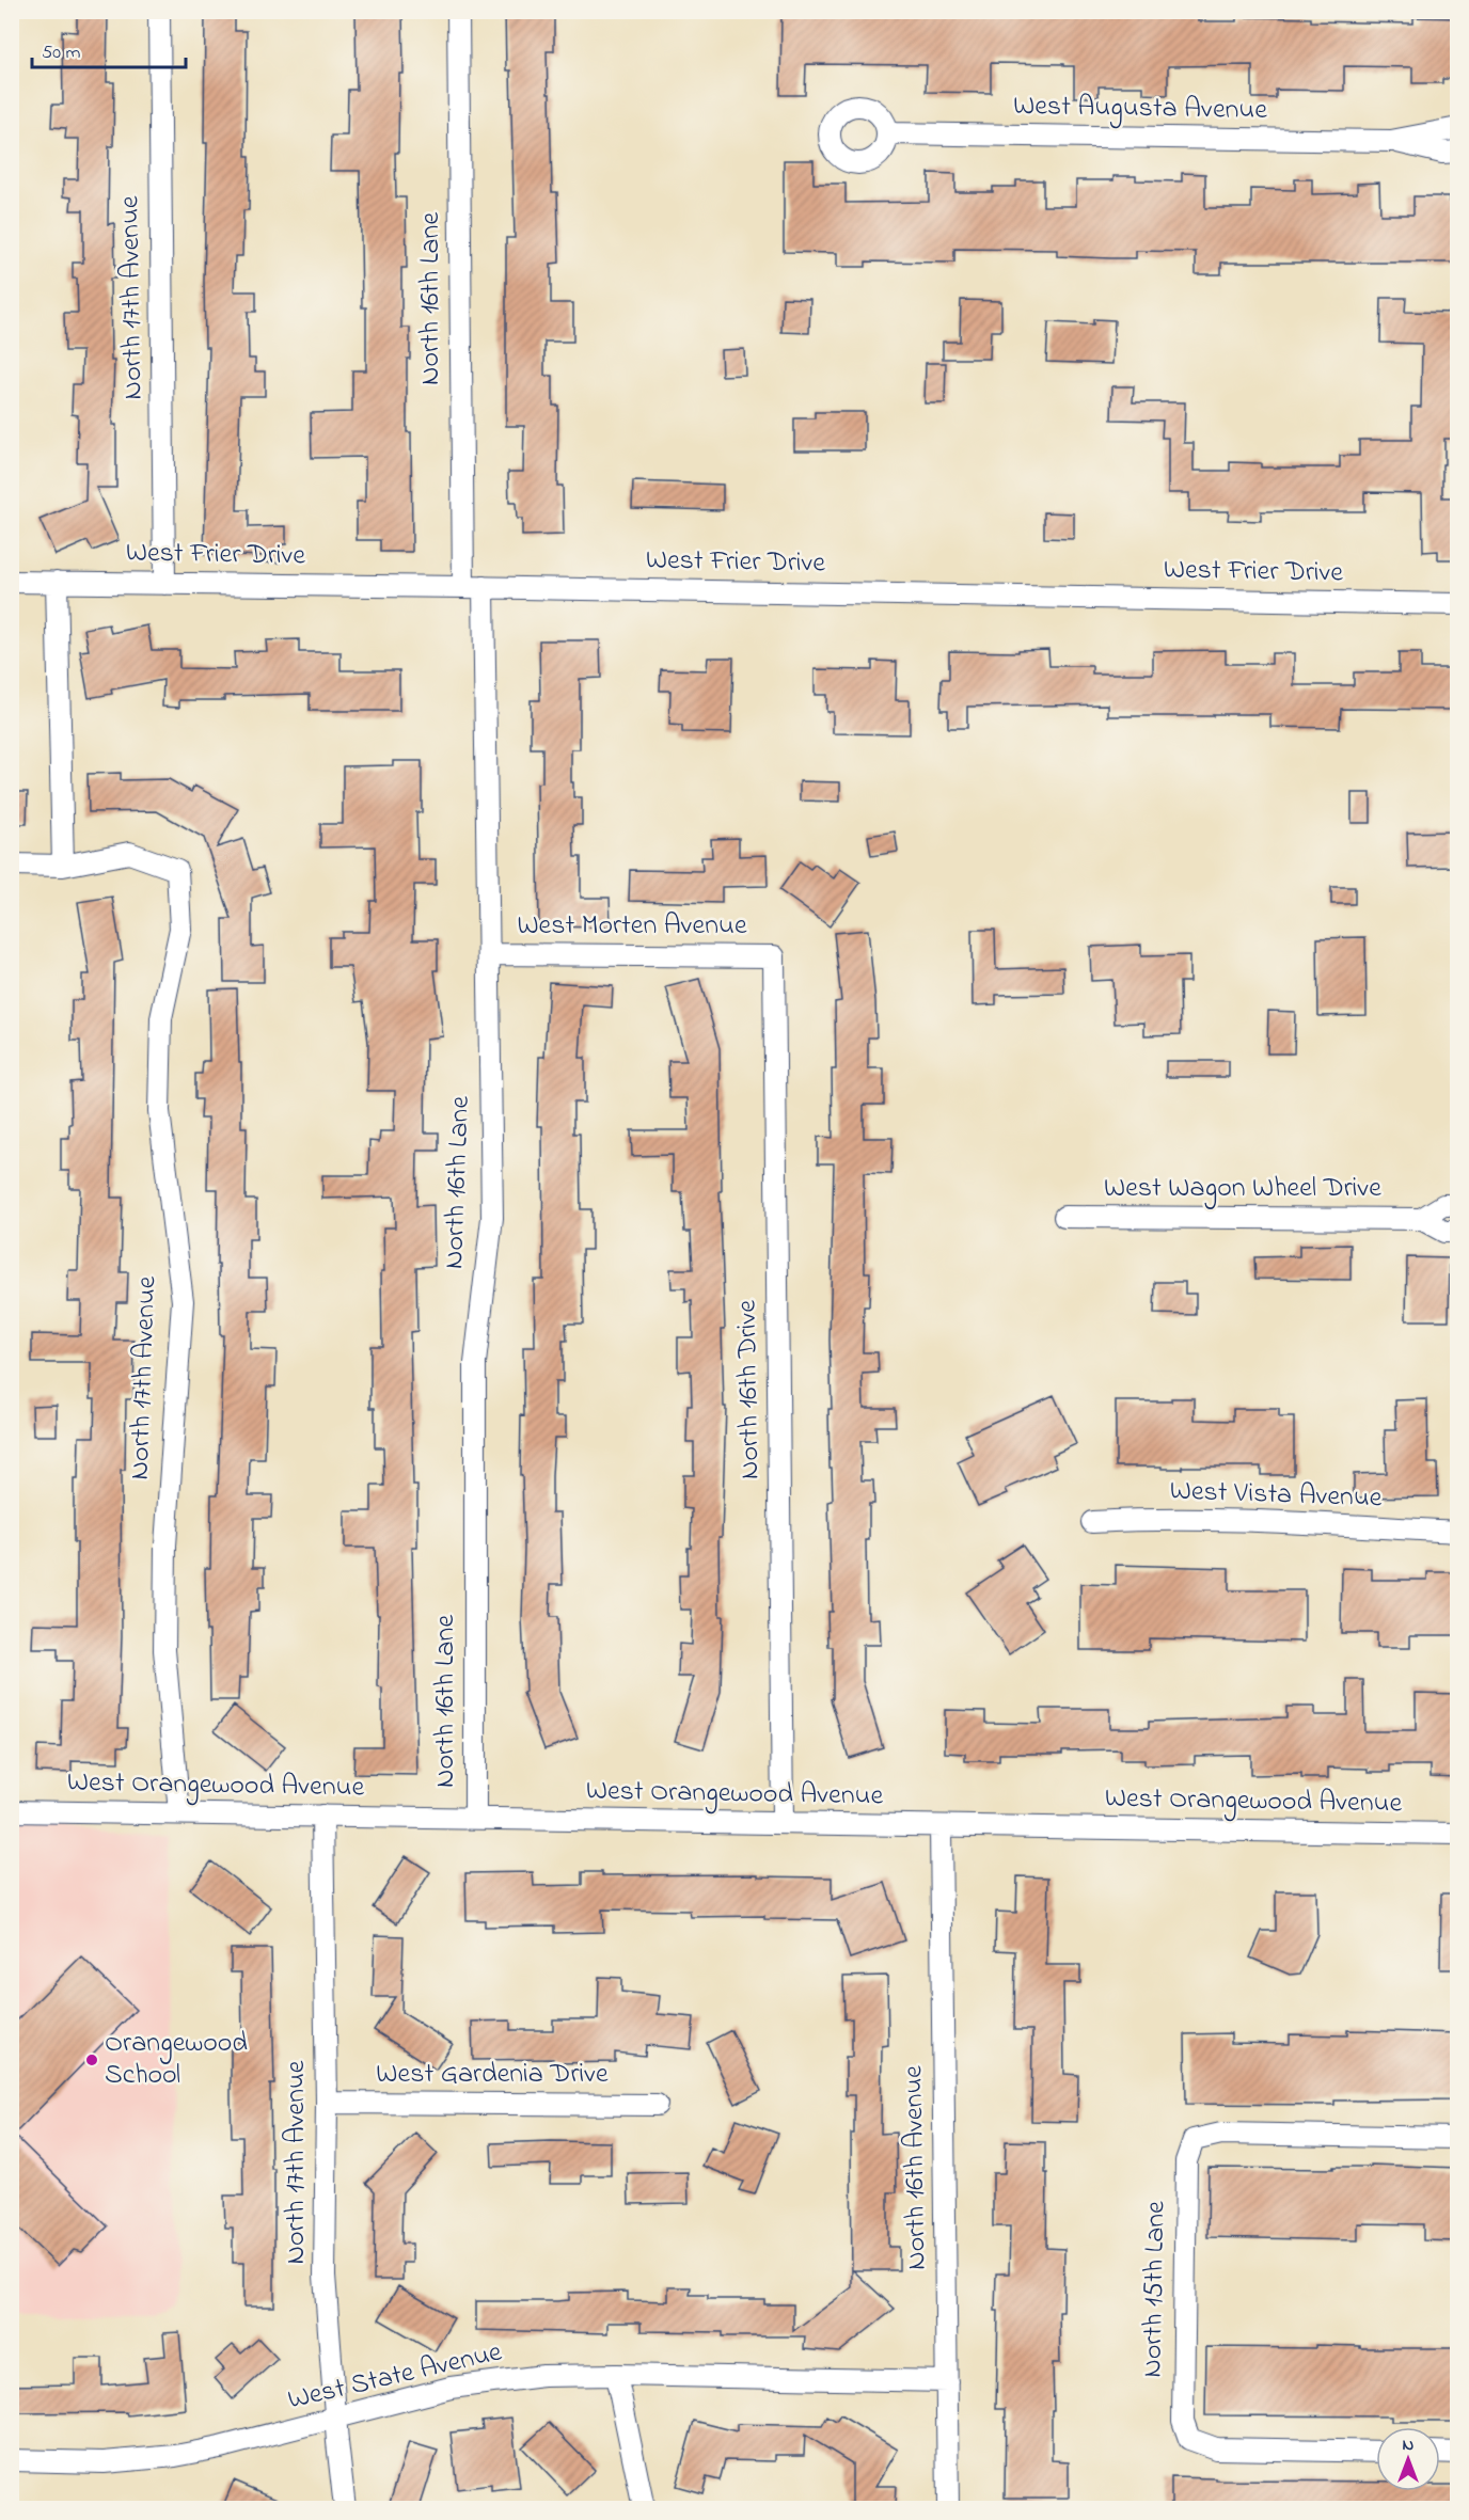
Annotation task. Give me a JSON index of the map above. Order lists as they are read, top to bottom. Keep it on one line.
{"streets":{"street":["West Augusta Avenue","North 17th Avenue","North 16th Lane","West Frier Drive","West Morten Avenue","West Wagon Wheel Drive","North 16th Drive","West Vista Avenue","West Orangewood Avenue","West Gardenia Drive","North 16th Avenue","North 15th Lane","West State Avenue"]},"crossings":[["North 17th Avenue","West Frier Drive"],["North 17th Avenue","West Orangewood Avenue"],["North 17th Avenue","West Gardenia Drive"],["North 17th Avenue","West State Avenue"],["North 16th Lane","West Frier Drive"],["North 16th Lane","West Morten Avenue"],["North 16th Lane","West Orangewood Avenue"],["West Morten Avenue","North 16th Drive"],["North 16th Drive","West Orangewood Avenue"],["West Orangewood Avenue","North 16th Avenue"],["North 16th Avenue","West State Avenue"]],"places":["Orangewood School"],"scale_bar":"50 m","north":"top"}
